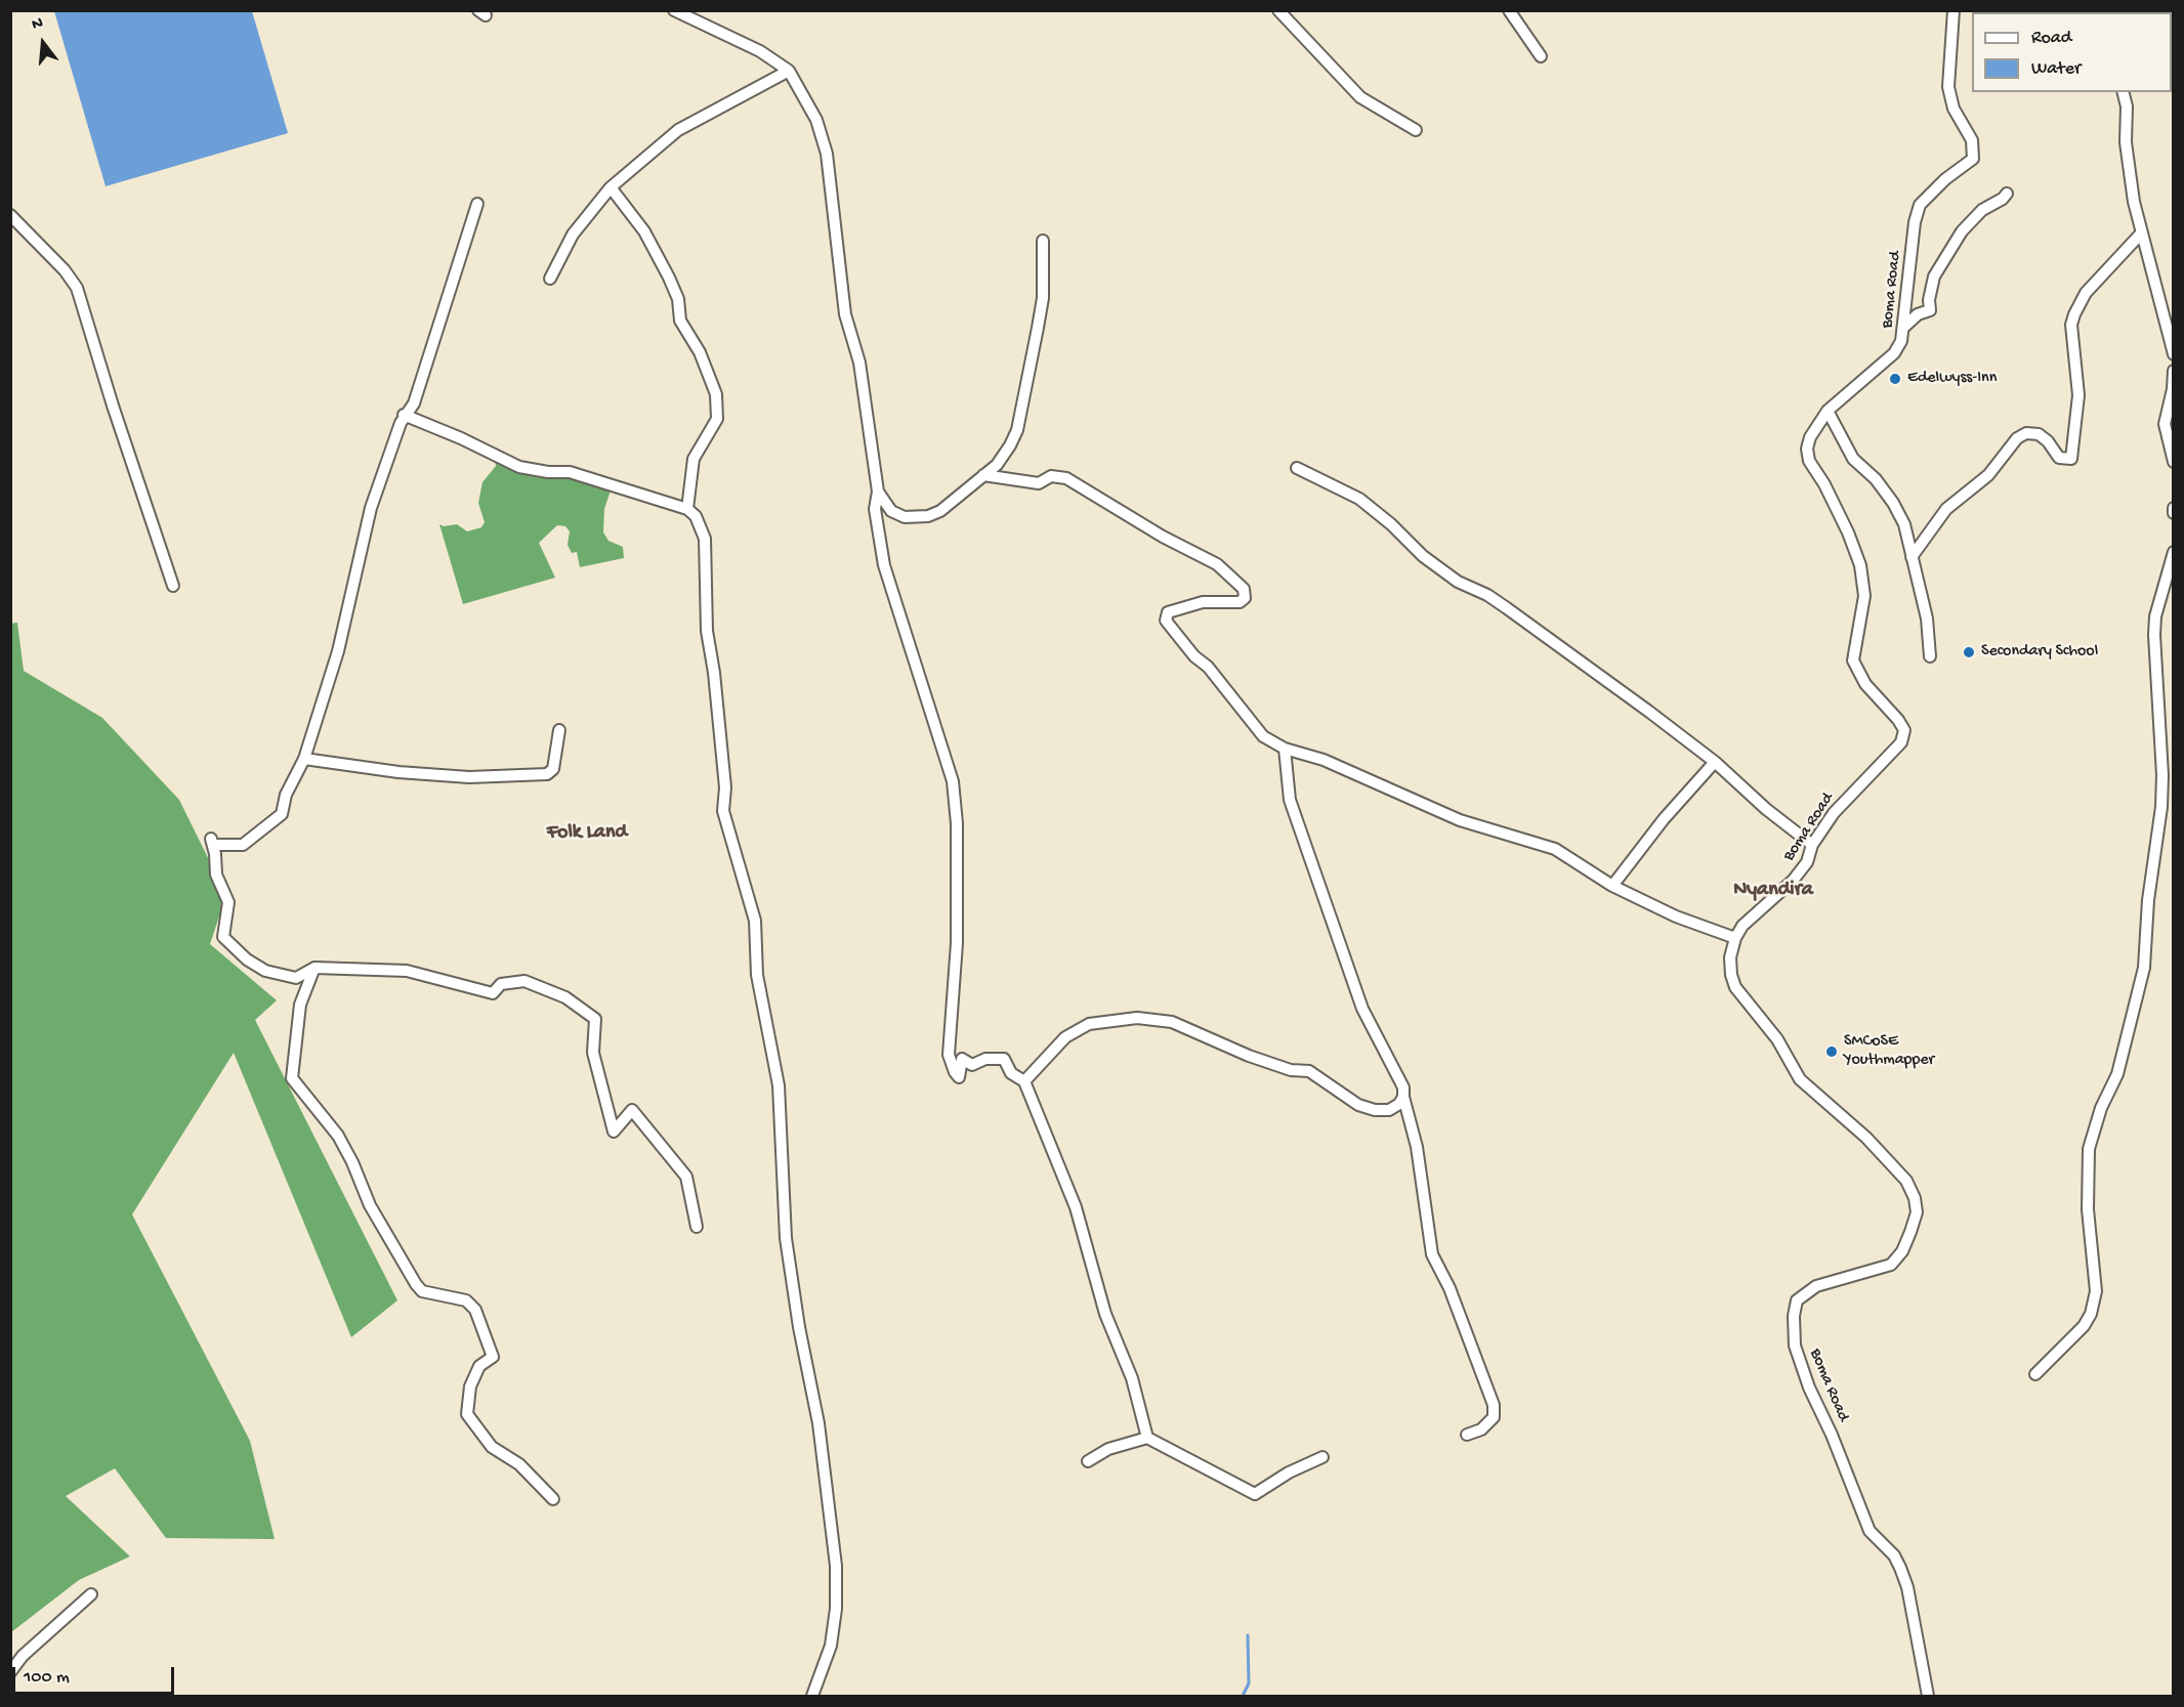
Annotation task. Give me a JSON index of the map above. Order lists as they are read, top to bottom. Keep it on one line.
{"streets":{"street":["Boma Road"]},"districts":["Folk Land","Nyandira"],"places":["Edelwyss-Inn","Secondary School","SMCoSE Youthmapper"],"legend":["Road","Water"],"scale_bar":"100 m","north":"top"}
